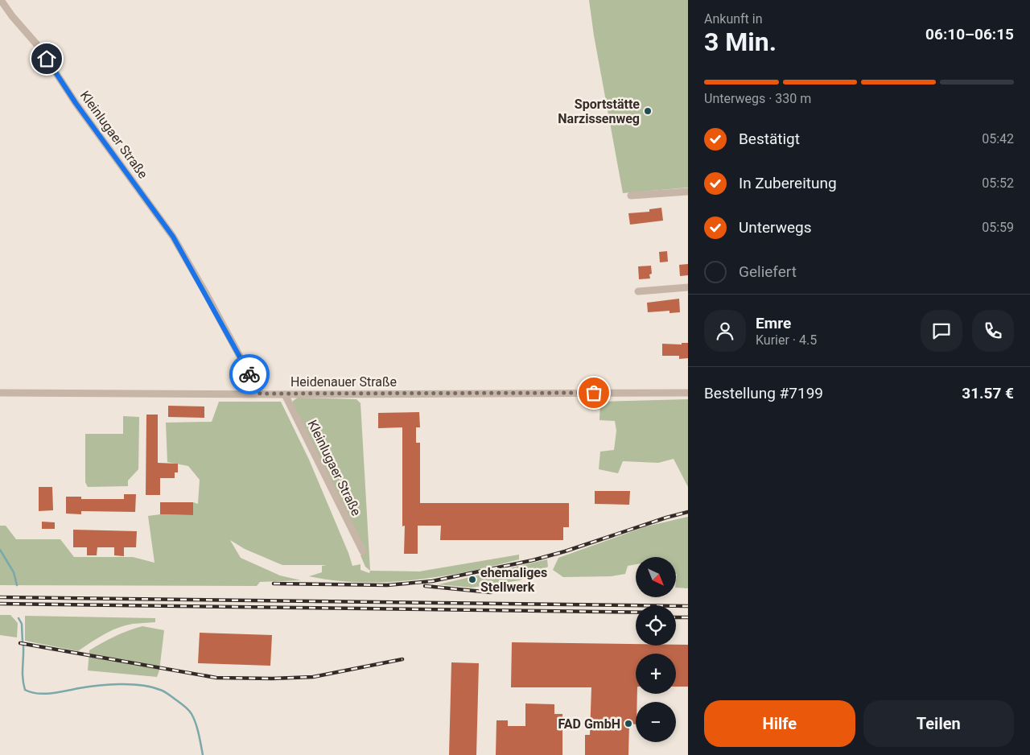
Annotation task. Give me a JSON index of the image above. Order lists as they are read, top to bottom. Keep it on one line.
{"streets":{"street":["Kleinlugaer Straße","Heidenauer Straße"]},"crossings":[["Kleinlugaer Straße","Heidenauer Straße"]],"places":["Sportstätte Narzissenweg","ehemaliges Stellwerk","FAD GmbH"],"north":"bottom right","page":{"heading":["3 Min.","Ankunft in","06:10–06:15"],"panel":["Emre","Kurier · 4.5","Bestellung #7199","31.57 €"],"bar":"Unterwegs · 330 m","list":[["Bestätigt","05:42"],["In Zubereitung","05:52"],["Unterwegs","05:59"],"Geliefert"],"map_buttons":["+","−"],"buttons":["Hilfe","Teilen"]}}
